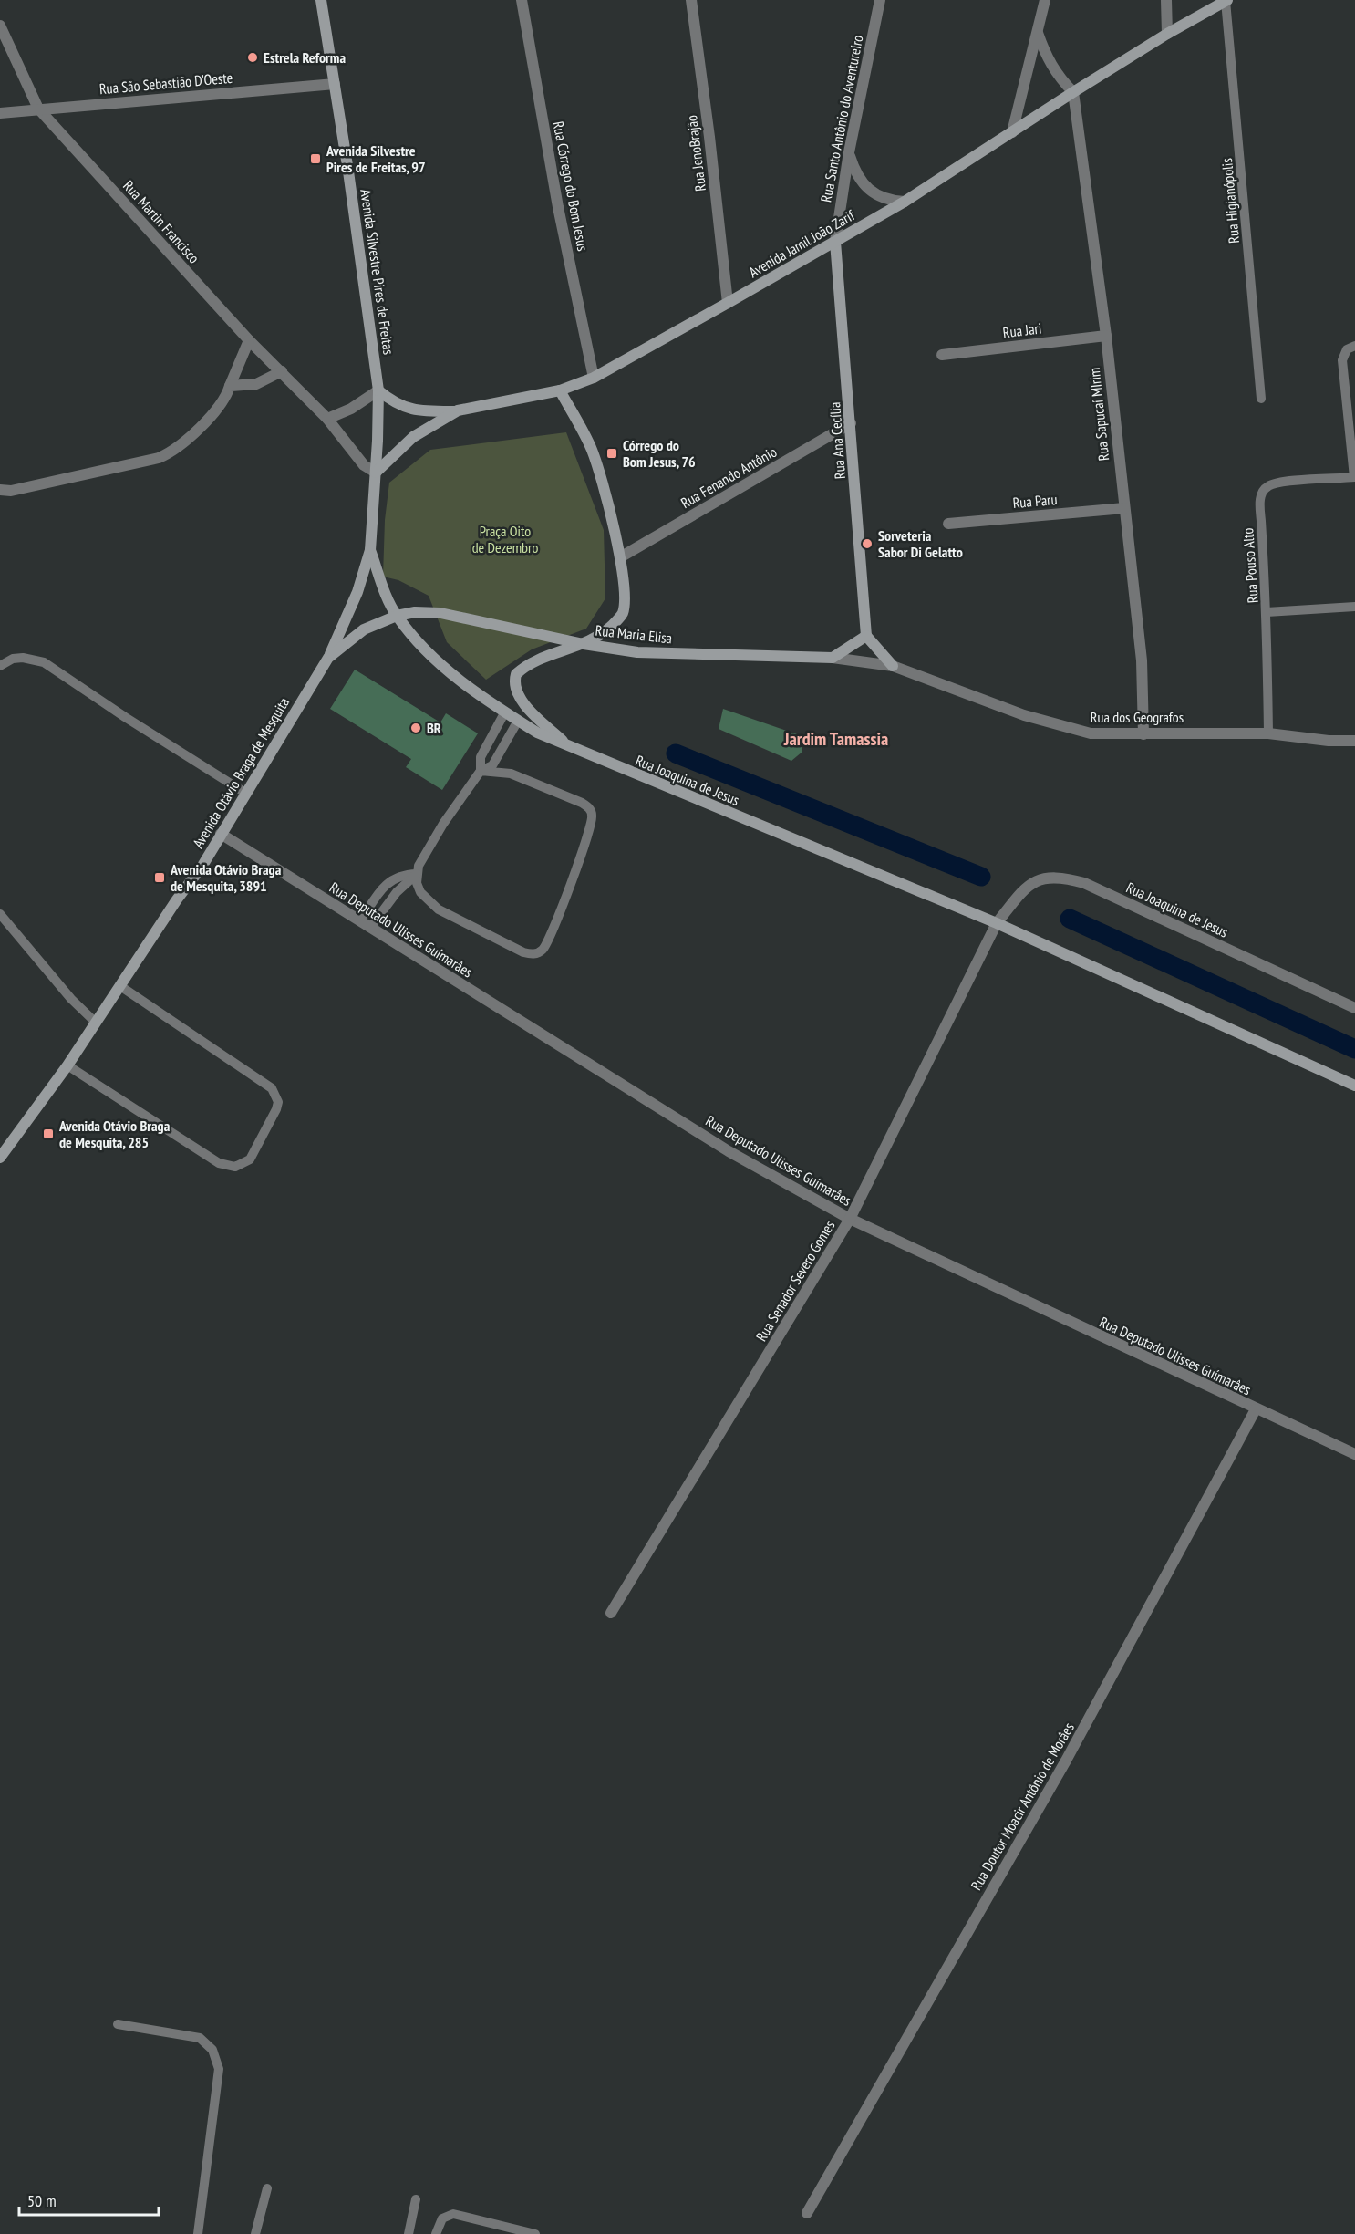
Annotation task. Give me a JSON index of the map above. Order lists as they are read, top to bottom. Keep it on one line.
{"streets":{"main road":["Avenida Jamil João Zarif","Avenida Silvestre Pires de Freitas","Rua Ana Cecília","Rua Maria Elisa","Avenida Otávio Braga de Mesquita","Rua Joaquina de Jesus"],"street":["Rua São Sebastião D'Oeste","Rua Santo Antônio do Aventureiro","Rua JenoBrajão","Rua Córrego do Bom Jesus","Rua Martin Francisco","Rua Jari","Rua Sapucaí MIrim","Rua Fenando Antônio","Rua Paru","Rua dos Geografos","Rua Deputado Ulisses Guímarâes","Rua Senador Severo Gomes","Rua Doutor Moacir Antônio de Morâes"],"lane":["Rua Higianópolis","Rua Pouso Alto"]},"crossings":[["Rua São Sebastião D'Oeste","Rua Martin Francisco"],["Rua São Sebastião D'Oeste","Avenida Silvestre Pires de Freitas"],["Rua Santo Antônio do Aventureiro","Avenida Jamil João Zarif"],["Rua Santo Antônio do Aventureiro","Rua Ana Cecília"],["Rua JenoBrajão","Avenida Jamil João Zarif"],["Rua Córrego do Bom Jesus","Avenida Jamil João Zarif"],["Rua Higianópolis","Avenida Jamil João Zarif"],["Rua Martin Francisco","Avenida Jamil João Zarif"],["Rua Martin Francisco","Avenida Silvestre Pires de Freitas"],["Avenida Jamil João Zarif","Avenida Silvestre Pires de Freitas"],["Avenida Jamil João Zarif","Rua Sapucaí MIrim"],["Avenida Jamil João Zarif","Rua Ana Cecília"],["Avenida Silvestre Pires de Freitas","Rua Maria Elisa"],["Avenida Silvestre Pires de Freitas","Avenida Otávio Braga de Mesquita"],["Avenida Silvestre Pires de Freitas","Rua Joaquina de Jesus"],["Rua Jari","Rua Sapucaí MIrim"],["Rua Sapucaí MIrim","Rua Paru"],["Rua Sapucaí MIrim","Rua dos Geografos"],["Rua Ana Cecília","Rua Fenando Antônio"],["Rua Pouso Alto","Rua dos Geografos"],["Rua Maria Elisa","Rua dos Geografos"],["Rua Maria Elisa","Avenida Otávio Braga de Mesquita"],["Rua Maria Elisa","Rua Joaquina de Jesus"],["Avenida Otávio Braga de Mesquita","Rua Joaquina de Jesus"],["Avenida Otávio Braga de Mesquita","Rua Deputado Ulisses Guímarâes"],["Rua Joaquina de Jesus","Rua Senador Severo Gomes"],["Rua Deputado Ulisses Guímarâes","Rua Senador Severo Gomes"],["Rua Deputado Ulisses Guímarâes","Rua Doutor Moacir Antônio de Morâes"]],"districts":["Jardim Tamassia"],"parks":["Praça Oito de Dezembro"],"places":{"other":["Estrela Reforma","Sorveteria Sabor Di Gelatto","BR"],"transit":["Avenida Silvestre Pires de Freitas, 97","Córrego do Bom Jesus, 76","Avenida Otávio Braga de Mesquita, 3891","Avenida Otávio Braga de Mesquita, 285"]},"scale_bar":"50 m"}
